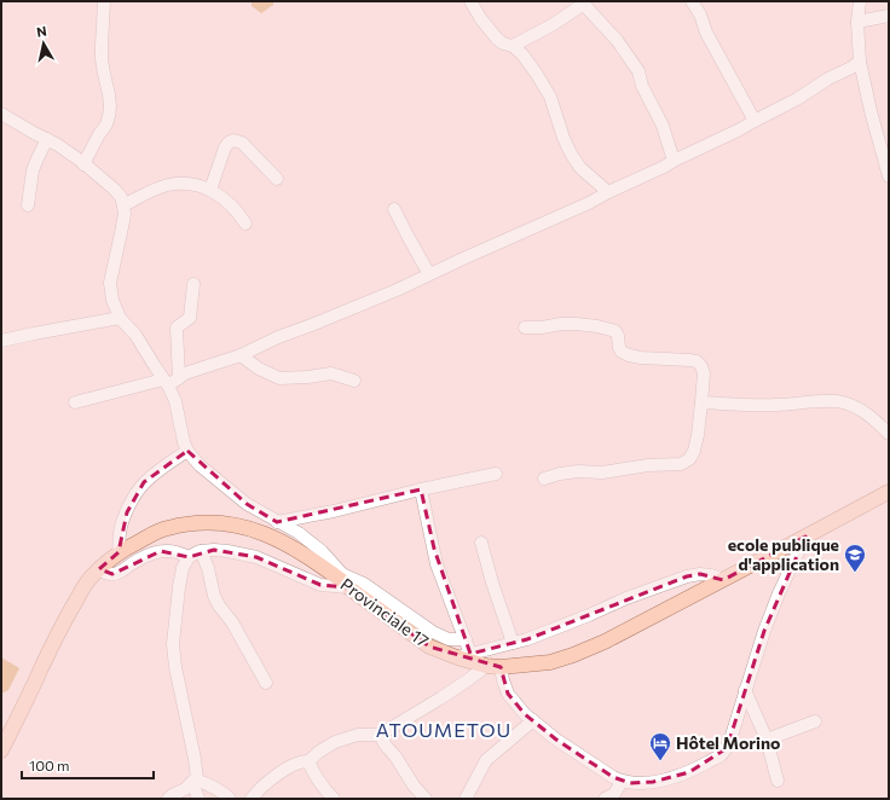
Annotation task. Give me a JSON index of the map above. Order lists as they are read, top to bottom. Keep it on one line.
{"streets":{"main road":["Provinciale 17"]},"districts":["ATOUMETOU"],"places":{"school or university":["ecole publique d'application"],"hotel":["Hôtel Morino"]},"scale_bar":"100 m","north":"top"}
